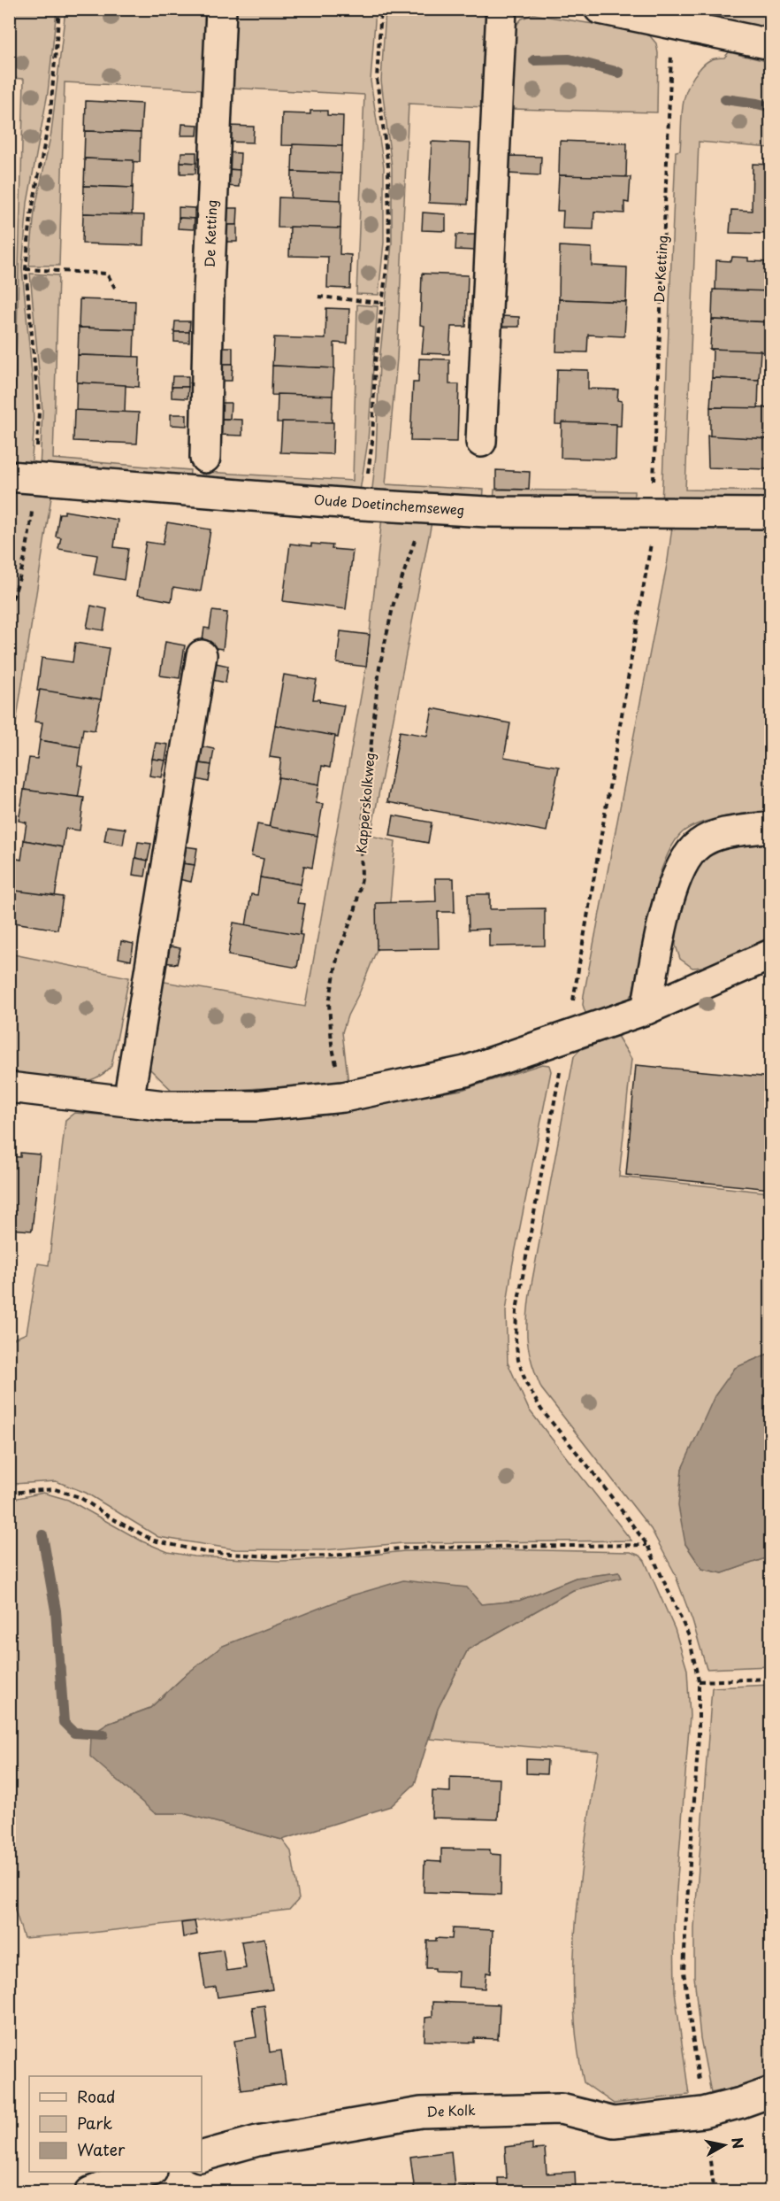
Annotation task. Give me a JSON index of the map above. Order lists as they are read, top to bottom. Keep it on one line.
{"streets":{"street":["De Ketting","Oude Doetinchemseweg","De Kolk"],"path":["Kapperskolkweg"]},"crossings":[["De Ketting","Oude Doetinchemseweg"],["De Ketting","De Kolk"],["Oude Doetinchemseweg","Kapperskolkweg"]],"legend":["Road","Park","Water"],"north":"right"}
